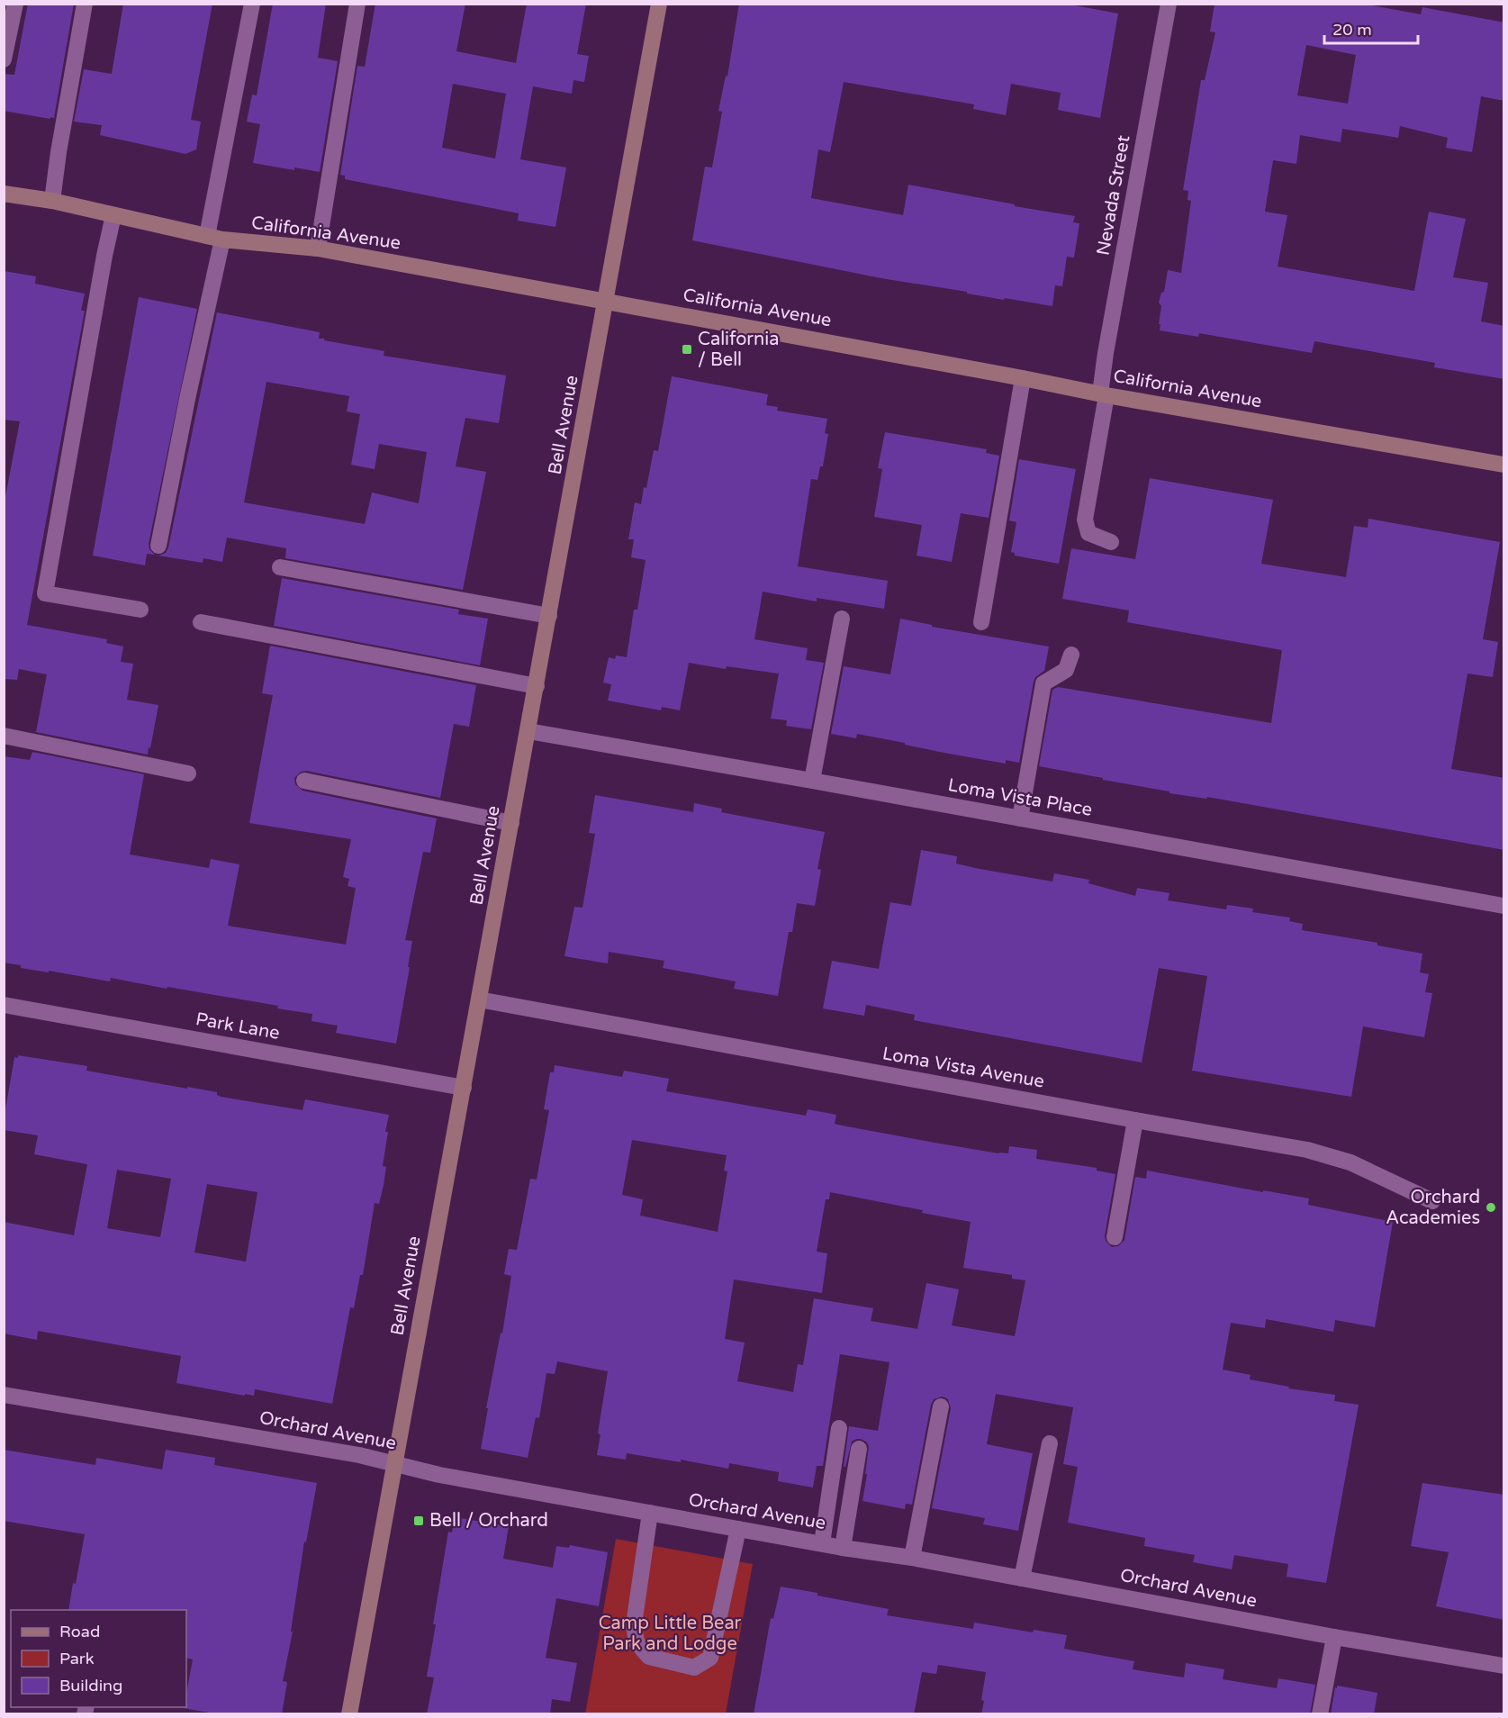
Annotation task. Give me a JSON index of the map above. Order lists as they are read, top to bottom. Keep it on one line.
{"streets":{"street":["Nevada Street","California Avenue","Bell Avenue","Loma Vista Place","Park Lane","Loma Vista Avenue","Orchard Avenue"]},"crossings":[["Nevada Street","California Avenue"],["California Avenue","Bell Avenue"],["Bell Avenue","Loma Vista Place"],["Bell Avenue","Park Lane"],["Bell Avenue","Loma Vista Avenue"],["Bell Avenue","Orchard Avenue"]],"parks":["Camp Little Bear Park and Lodge"],"places":{"transit":["California / Bell","Bell / Orchard"],"other":["Orchard Academies"]},"legend":["Road","Park","Building"],"scale_bar":"20 m"}
